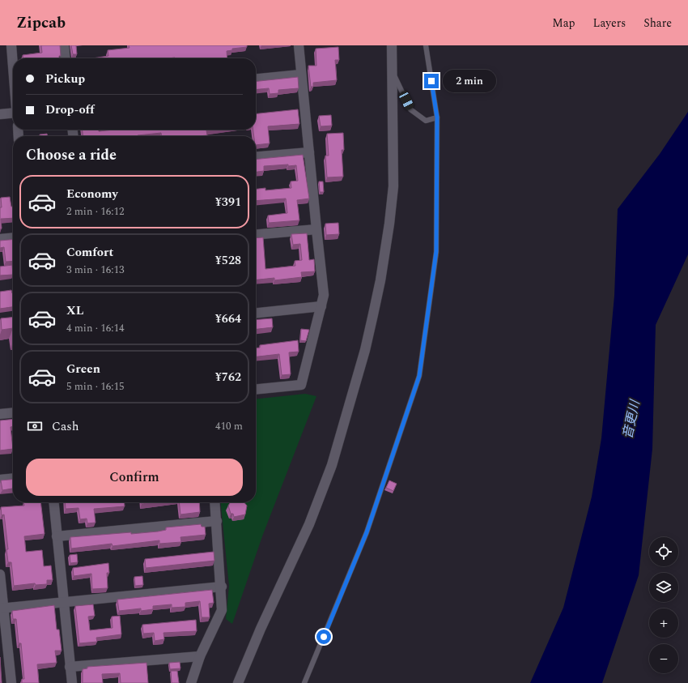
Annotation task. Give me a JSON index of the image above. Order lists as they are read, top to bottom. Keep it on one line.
{"water":["音更川"],"page":{"header":"Zipcab","nav":["Map","Layers","Share"],"banner":["Pickup","Drop-off"],"bubble":"2 min","heading":"Choose a ride","list":[{"name":"Economy","note":"2 min · 16:12","value":"¥391"},{"name":"Comfort","note":"3 min · 16:13","value":"¥528"},{"name":"XL","note":"4 min · 16:14","value":"¥664"},{"name":"Green","note":"5 min · 16:15","value":"¥762"}],"pay":["Cash","410 m"],"buttons":"Confirm","map_buttons":["+","−"]}}
